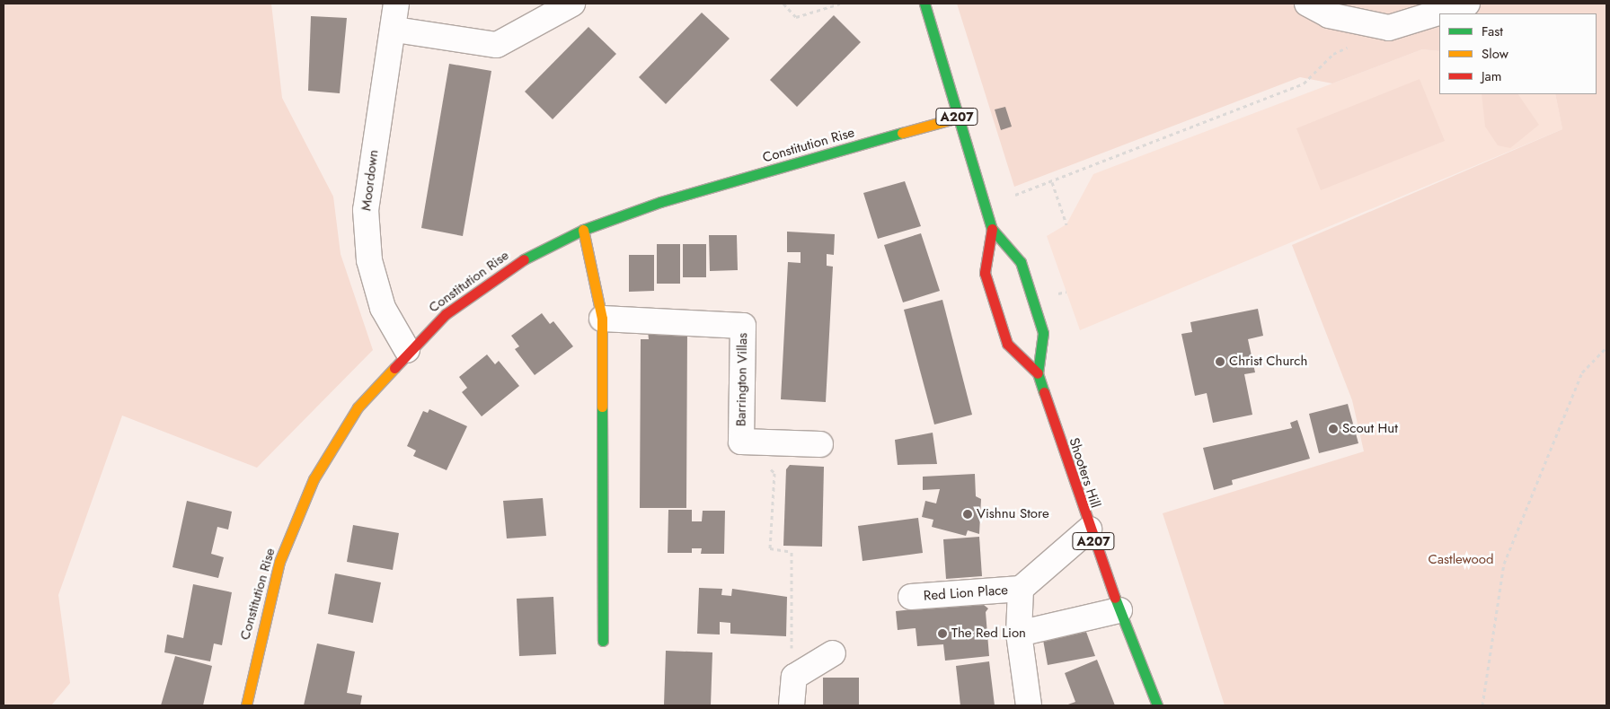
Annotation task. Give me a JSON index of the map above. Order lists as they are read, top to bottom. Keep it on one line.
{"streets":{"street":["A207","Constitution Rise","Moordown","Barrington Villas","Shooters Hill","Red Lion Place"]},"crossings":[["Constitution Rise","Moordown"],["Constitution Rise","Shooters Hill"],["Shooters Hill","Red Lion Place"]],"parks":["Castlewood"],"places":["Christ Church","Scout Hut","Vishnu Store","The Red Lion"],"legend":["Fast","Slow","Jam"]}
